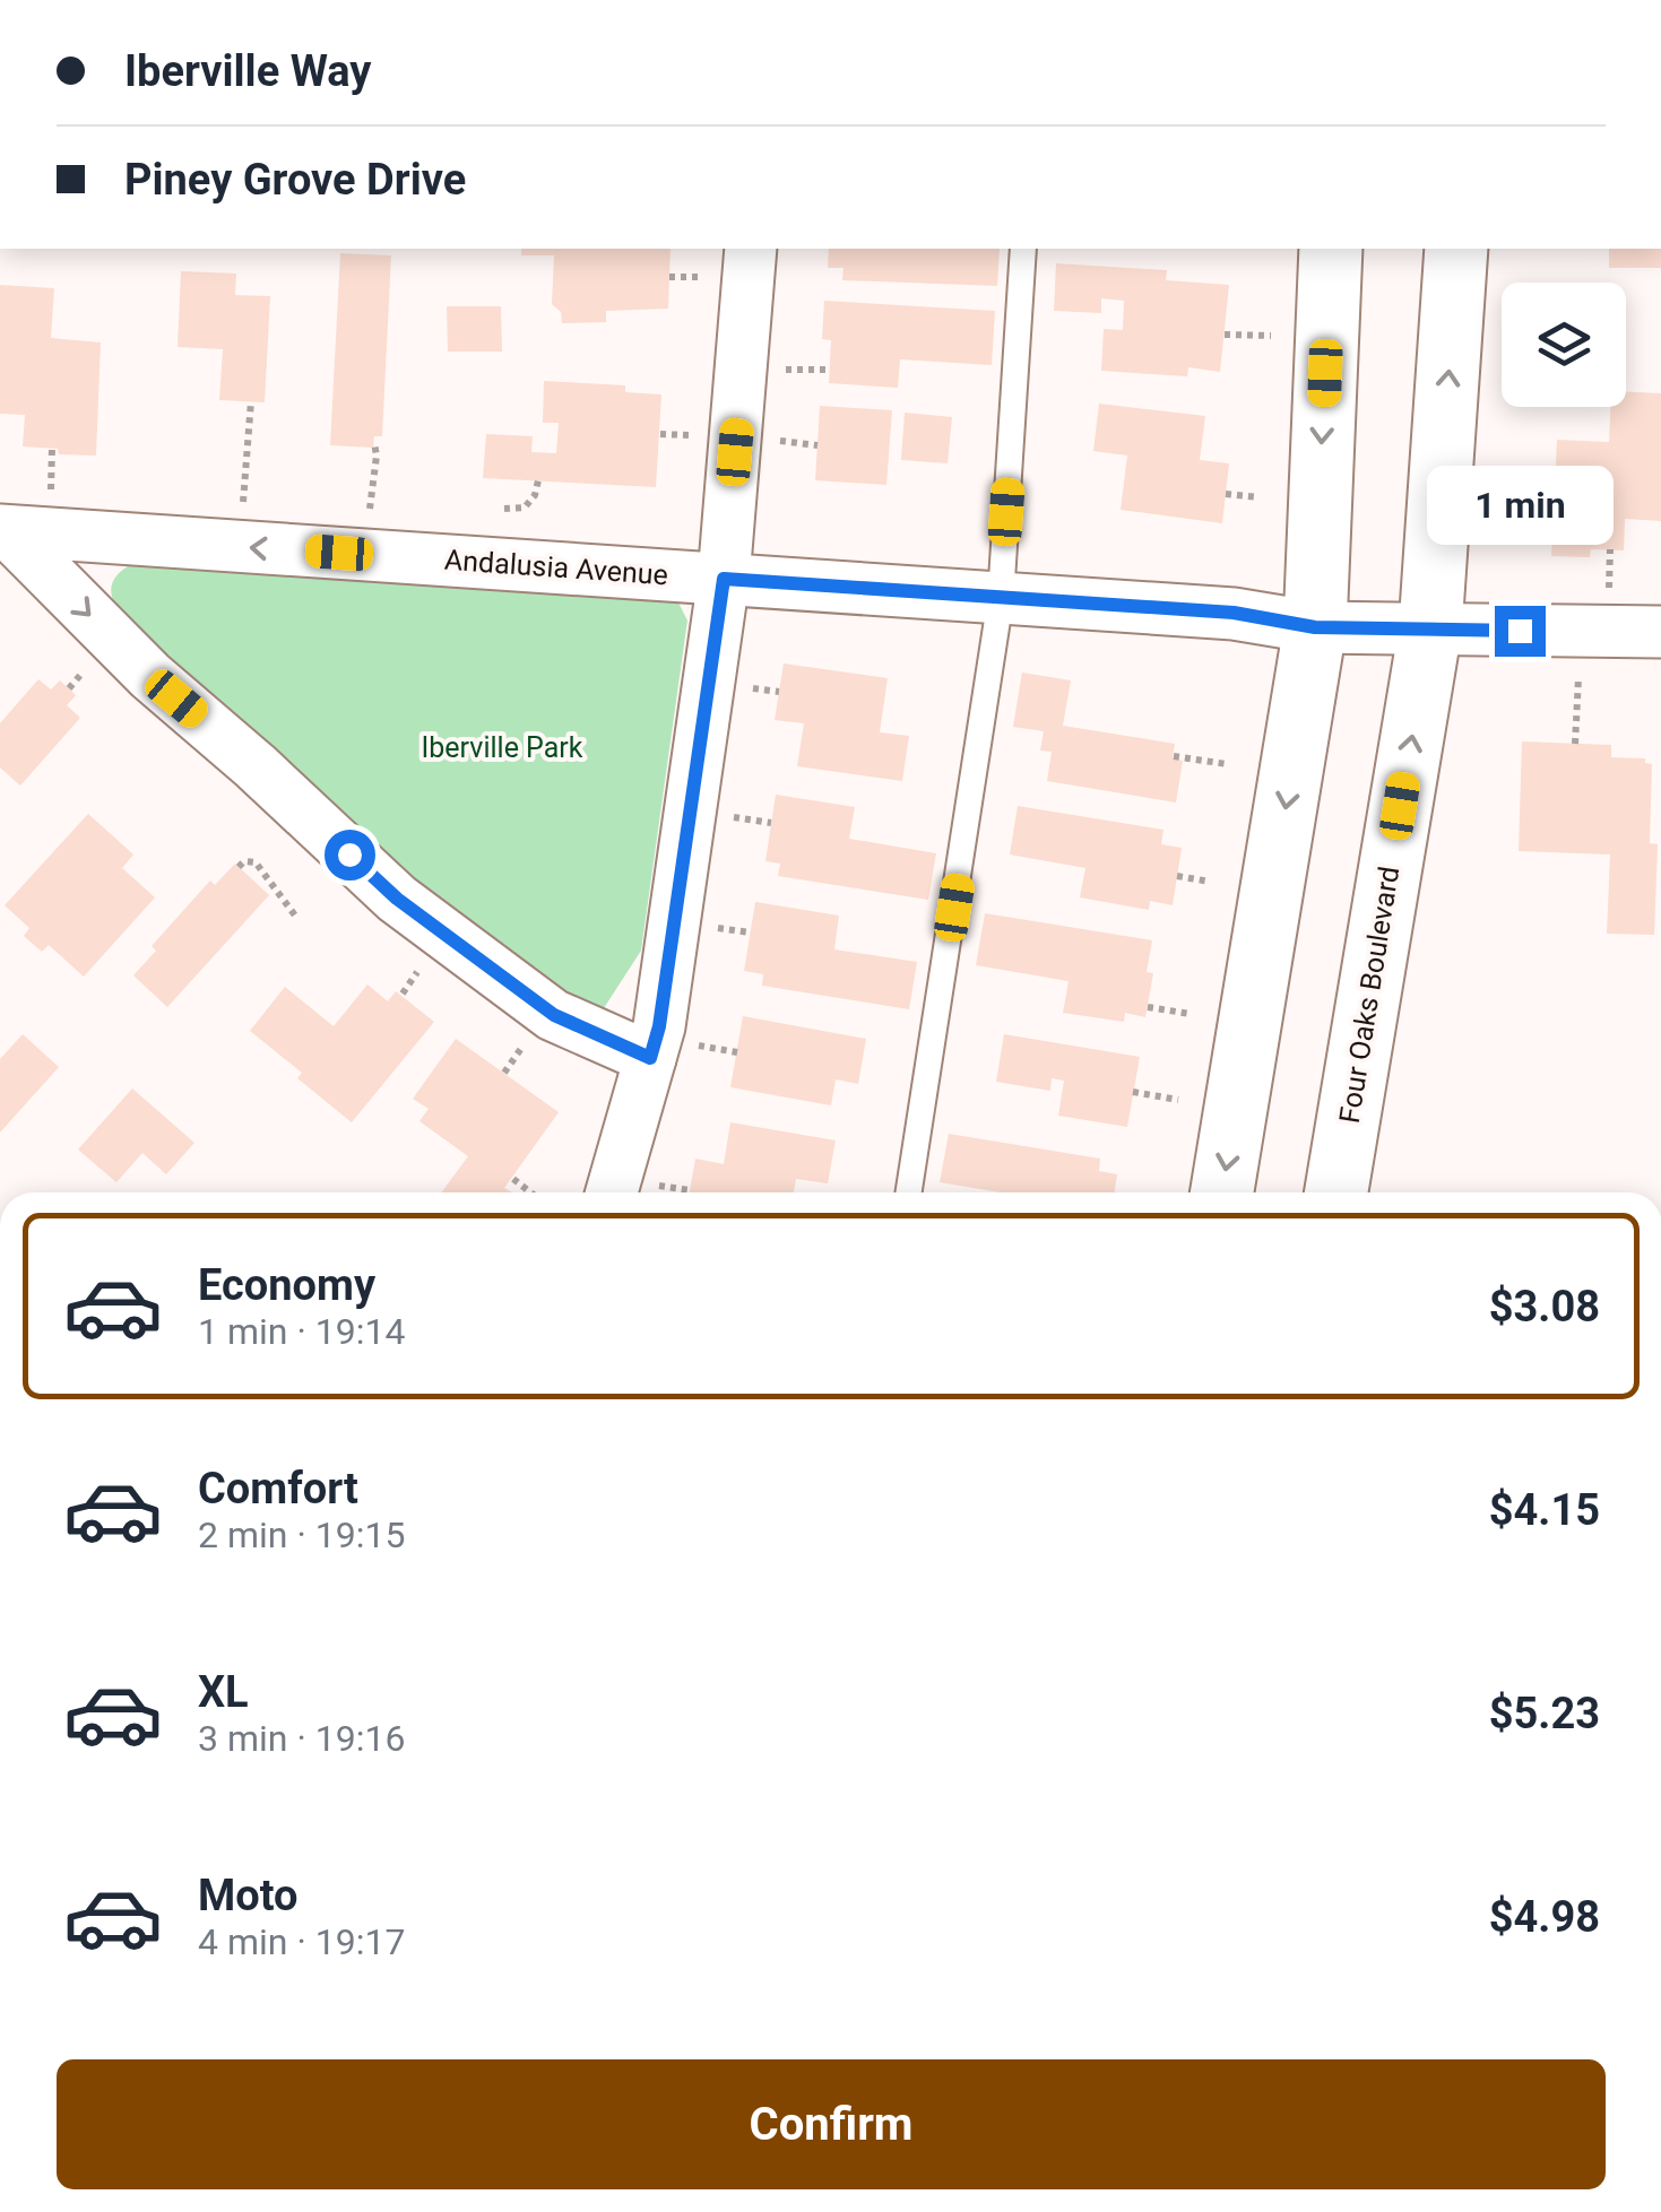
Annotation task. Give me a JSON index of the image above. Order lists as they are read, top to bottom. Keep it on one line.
{"streets":{"street":["Andalusia Avenue","Four Oaks Boulevard"]},"crossings":[["Andalusia Avenue","Four Oaks Boulevard"]],"one_way":["Andalusia Avenue"],"parks":["Iberville Park"],"page":{"banner":["Iberville Way","Piney Grove Drive"],"bubble":"1 min","list":[{"name":"Economy","note":"1 min · 19:14","value":"$3.08"},{"name":"Comfort","note":"2 min · 19:15","value":"$4.15"},{"name":"XL","note":"3 min · 19:16","value":"$5.23"},{"name":"Moto","note":"4 min · 19:17","value":"$4.98"}],"buttons":"Confirm"}}
